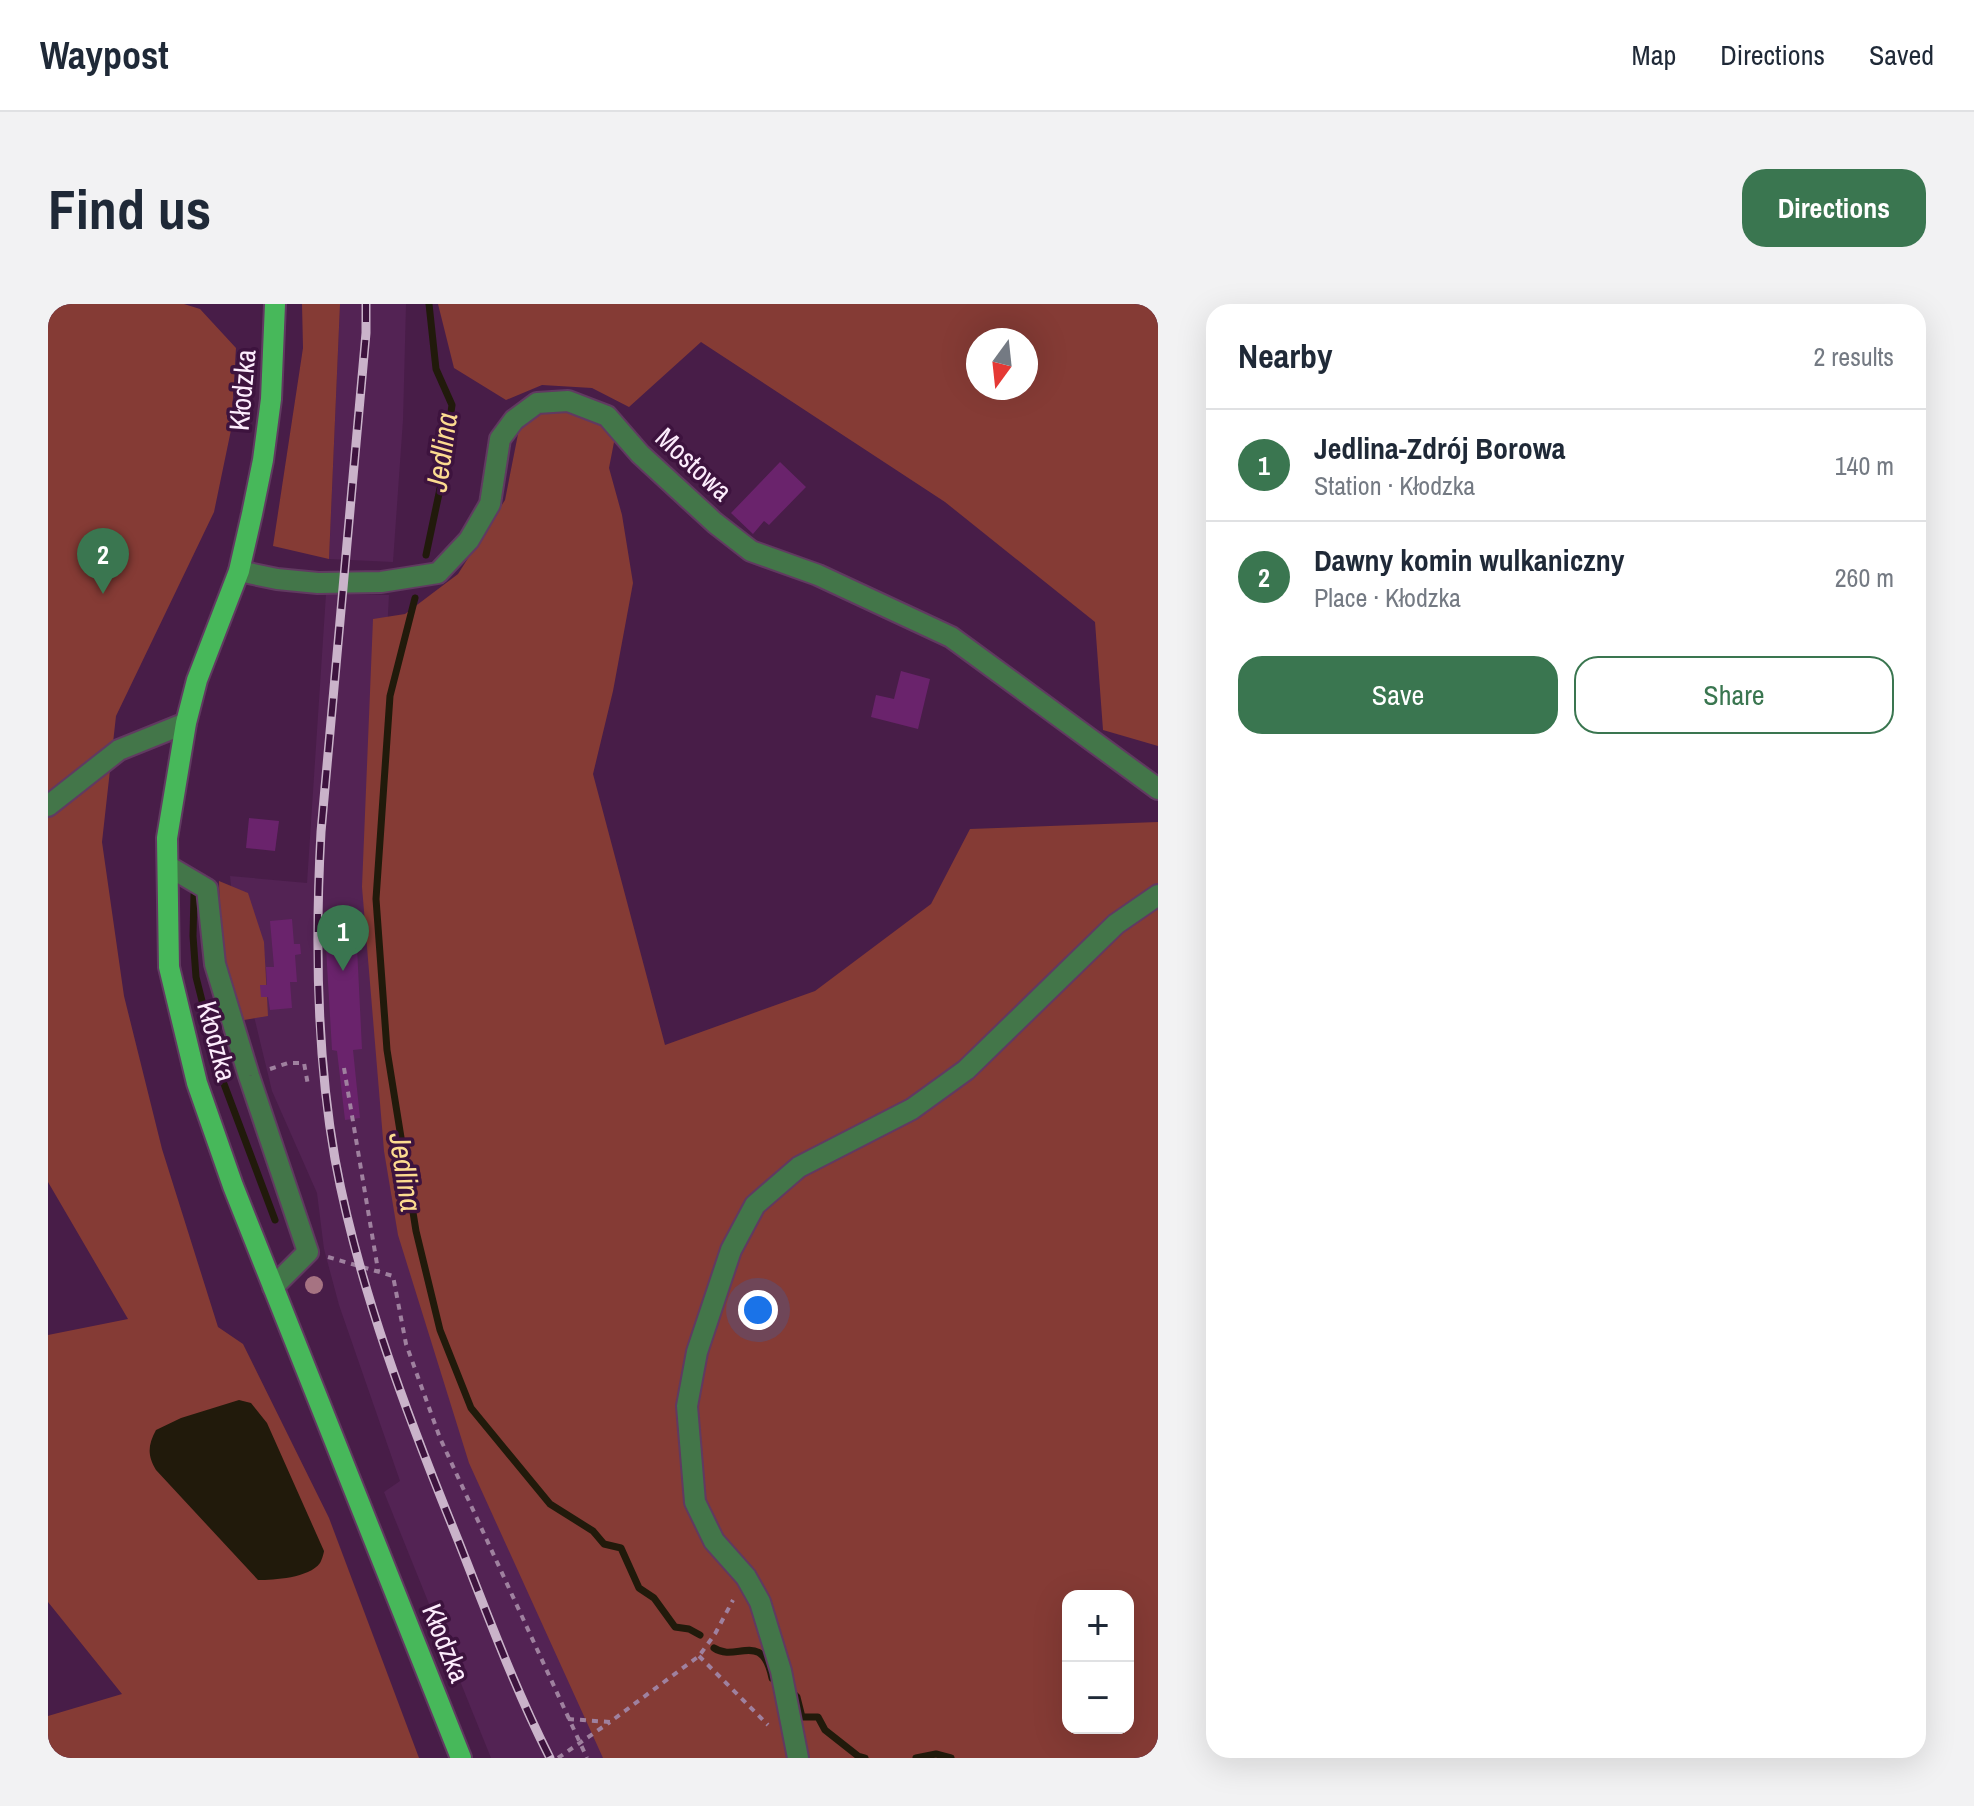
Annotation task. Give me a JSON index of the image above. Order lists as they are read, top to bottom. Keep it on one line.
{"streets":{"main road":["Kłodzka"],"street":["Mostowa"]},"crossings":[["Kłodzka","Mostowa"]],"water":["Jedlina"],"north":"bottom","page":{"header":"Waypost","nav":["Map","Directions","Saved"],"buttons":["Directions",["Save","Share"]],"title":"Find us","heading":["Nearby","2 results"],"list":[{"mark":"1","name":"Jedlina-Zdrój Borowa","note":"Station · Kłodzka","value":"140 m"},{"mark":"2","name":"Dawny komin wulkaniczny","note":"Place · Kłodzka","value":"260 m"}],"pins":["2","1"],"map_buttons":["+","−"]}}
